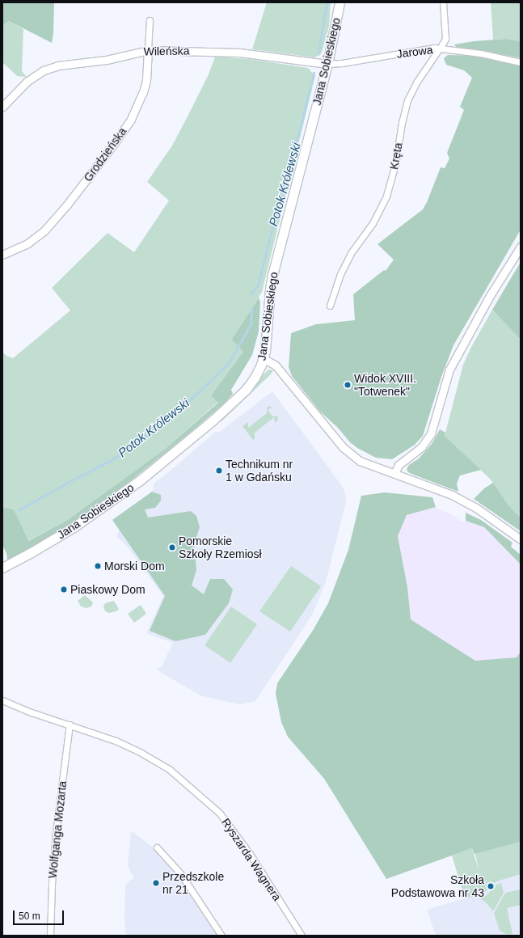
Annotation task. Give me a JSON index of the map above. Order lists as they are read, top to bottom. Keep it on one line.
{"streets":{"main road":["Jana Sobieskiego"],"street":["Wileńska","Jarowa","Grodzieńska","Kręta","Wolfganga Mozarta","Ryszarda Wagnera"]},"crossings":[["Wileńska","Jarowa"],["Wileńska","Jana Sobieskiego"],["Wileńska","Grodzieńska"],["Jarowa","Jana Sobieskiego"],["Jarowa","Kręta"],["Wolfganga Mozarta","Ryszarda Wagnera"]],"water":["Potok Królewski"],"places":["Widok XVIII. \"Totwenek\"","Technikum nr 1 w Gdańsku","Pomorskie Szkoły Rzemiosł","Morski Dom","Piaskowy Dom","Przedszkole nr 21","Szkoła Podstawowa nr 43"],"scale_bar":"50 m"}
